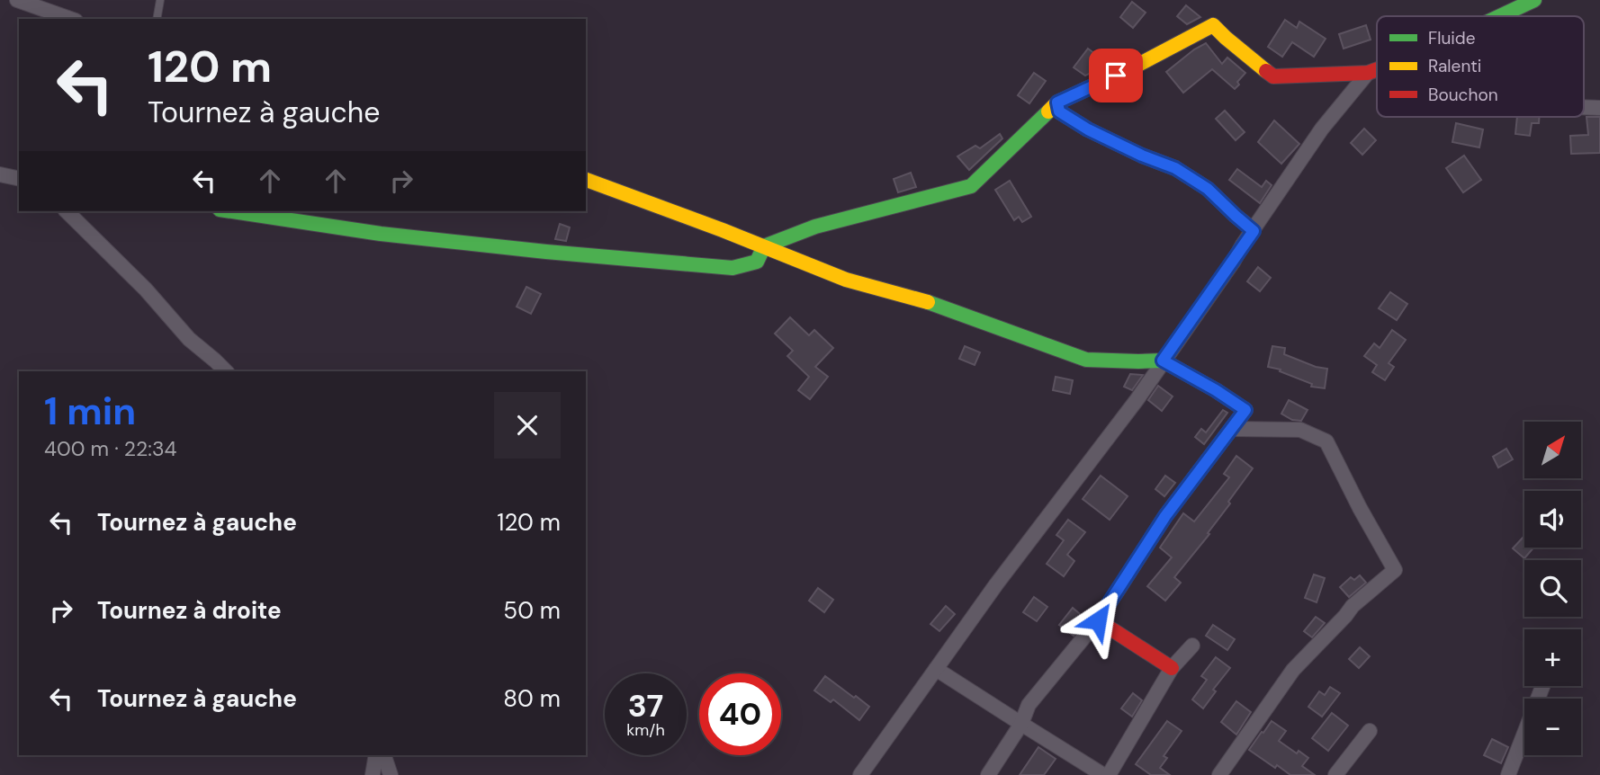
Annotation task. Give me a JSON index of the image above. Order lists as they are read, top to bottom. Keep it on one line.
{"legend":["Fluide","Ralenti","Bouchon"],"north":"top right","page":{"turn":["120 m","Tournez à gauche"],"heading":["1 min","400 m · 22:34"],"map_buttons":["+","−"],"list":[{"name":"Tournez à gauche","value":"120 m"},{"name":"Tournez à droite","value":"50 m"},{"name":"Tournez à gauche","value":"80 m"}],"speed":"37 km/h","limit":"40"}}
